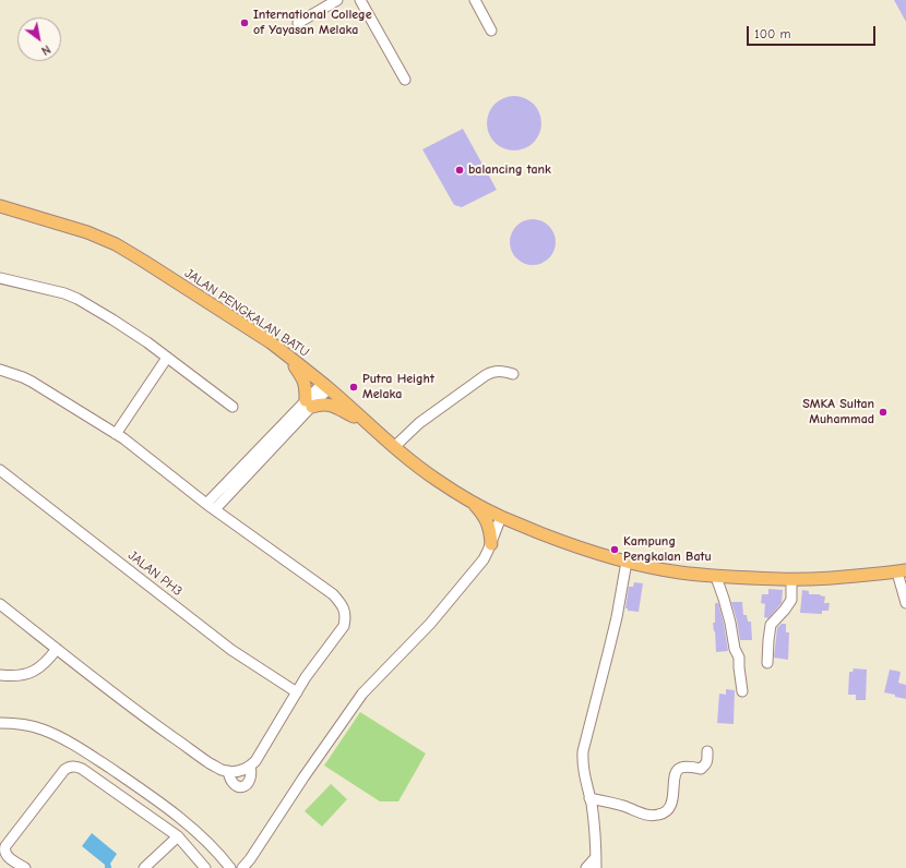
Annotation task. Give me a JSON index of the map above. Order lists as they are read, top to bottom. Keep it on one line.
{"streets":{"main road":["JALAN PENGKALAN BATU"],"street":["JALAN PH3"]},"places":["International College of Yayasan Melaka","balancing tank","Putra Height Melaka","SMKA Sultan Muhammad","Kampung Pengkalan Batu"],"scale_bar":"100 m","north":"bottom right"}
